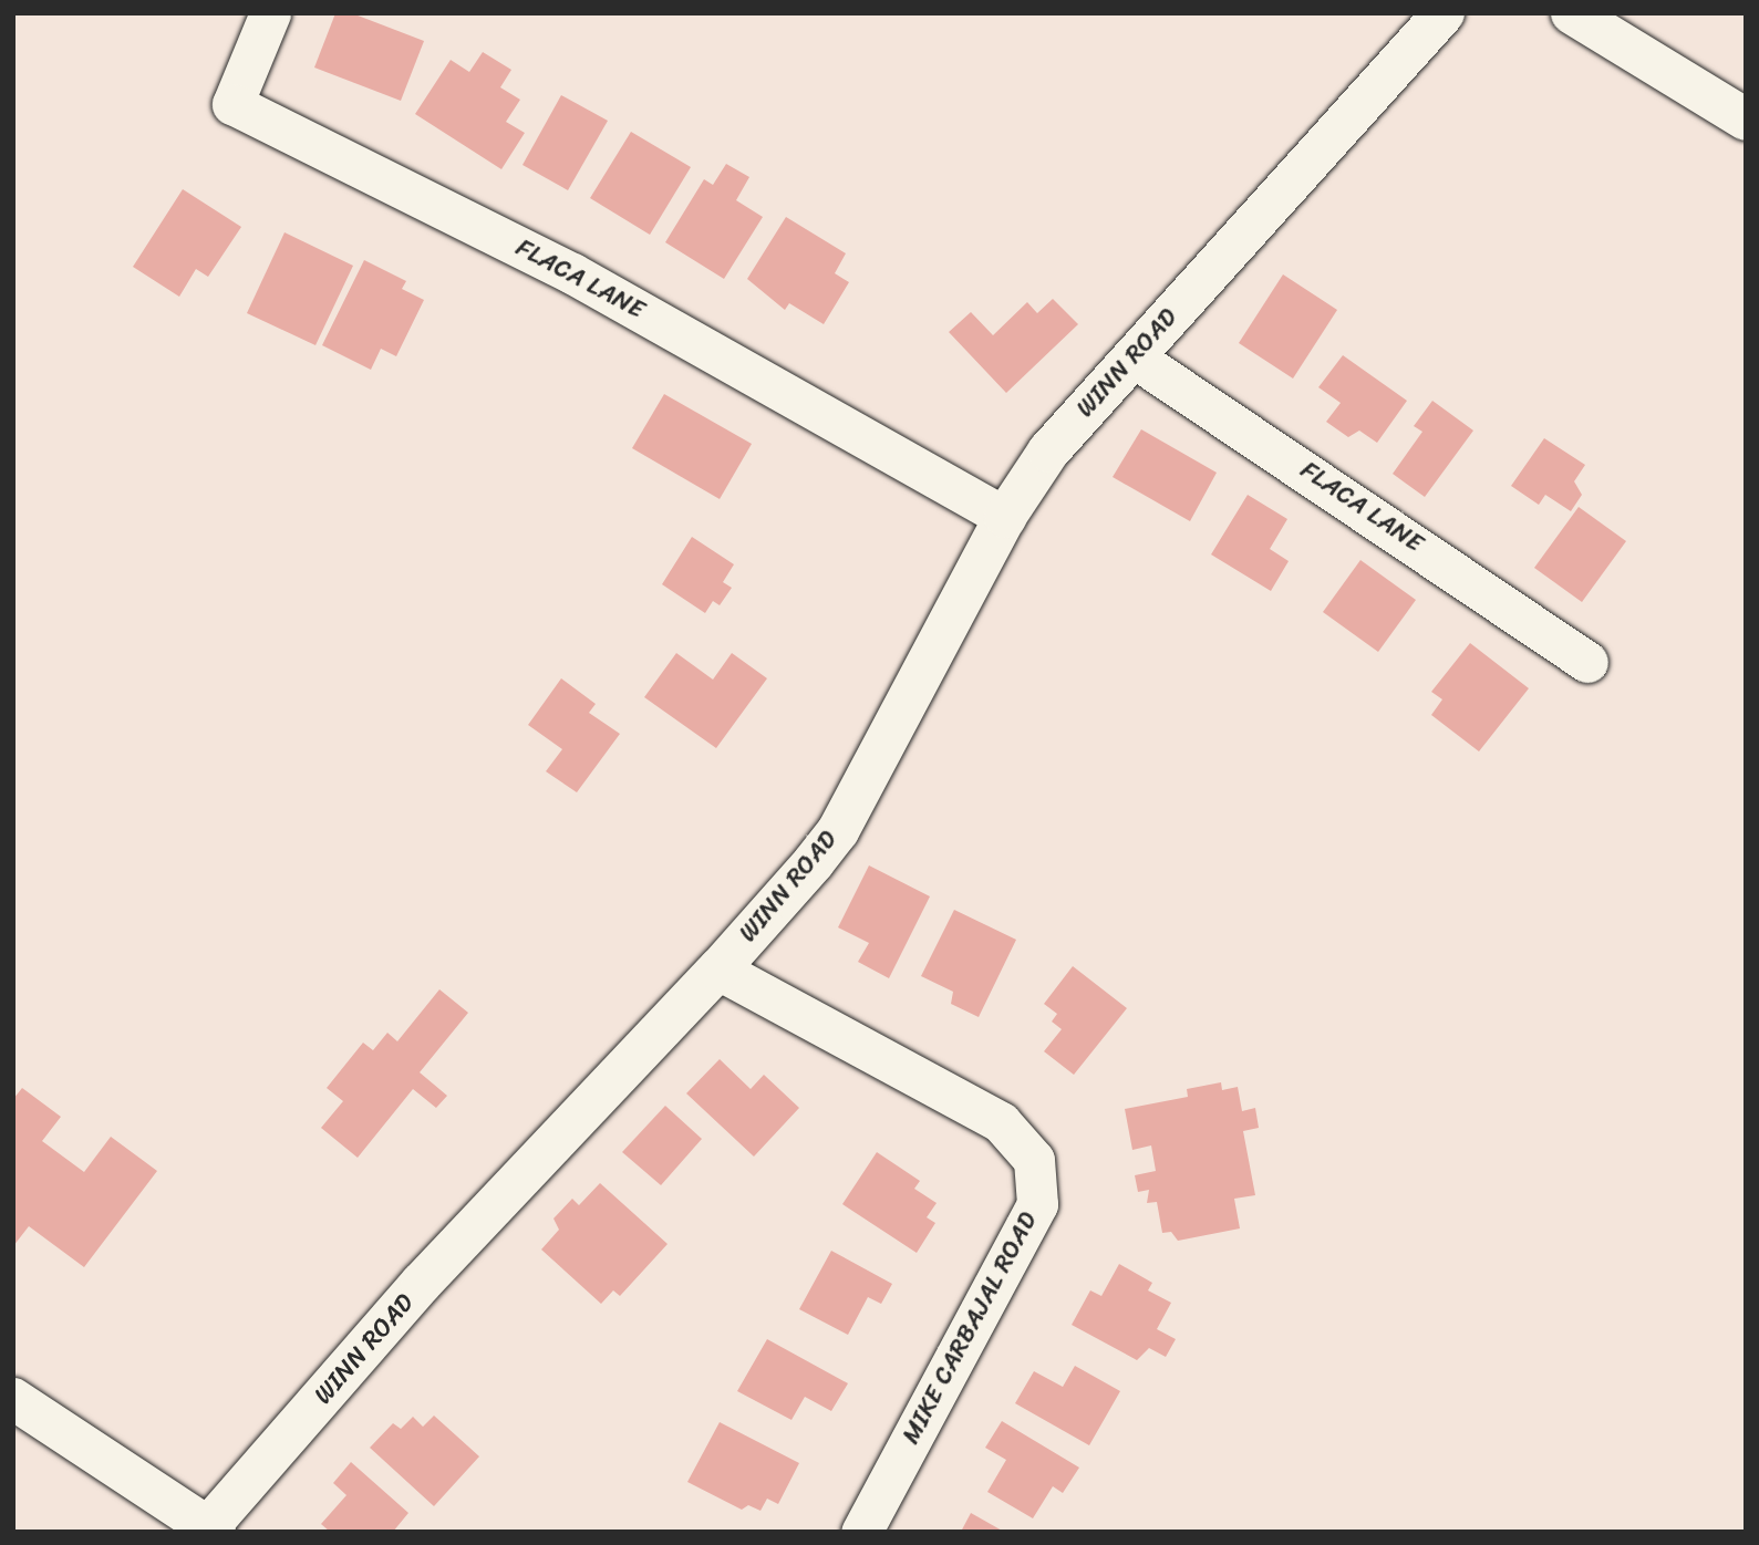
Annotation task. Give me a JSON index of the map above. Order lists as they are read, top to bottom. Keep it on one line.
{"streets":{"street":["FLACA LANE","WINN ROAD","MIKE CARBAJAL ROAD"]},"crossings":[["FLACA LANE","WINN ROAD"],["WINN ROAD","MIKE CARBAJAL ROAD"]]}
